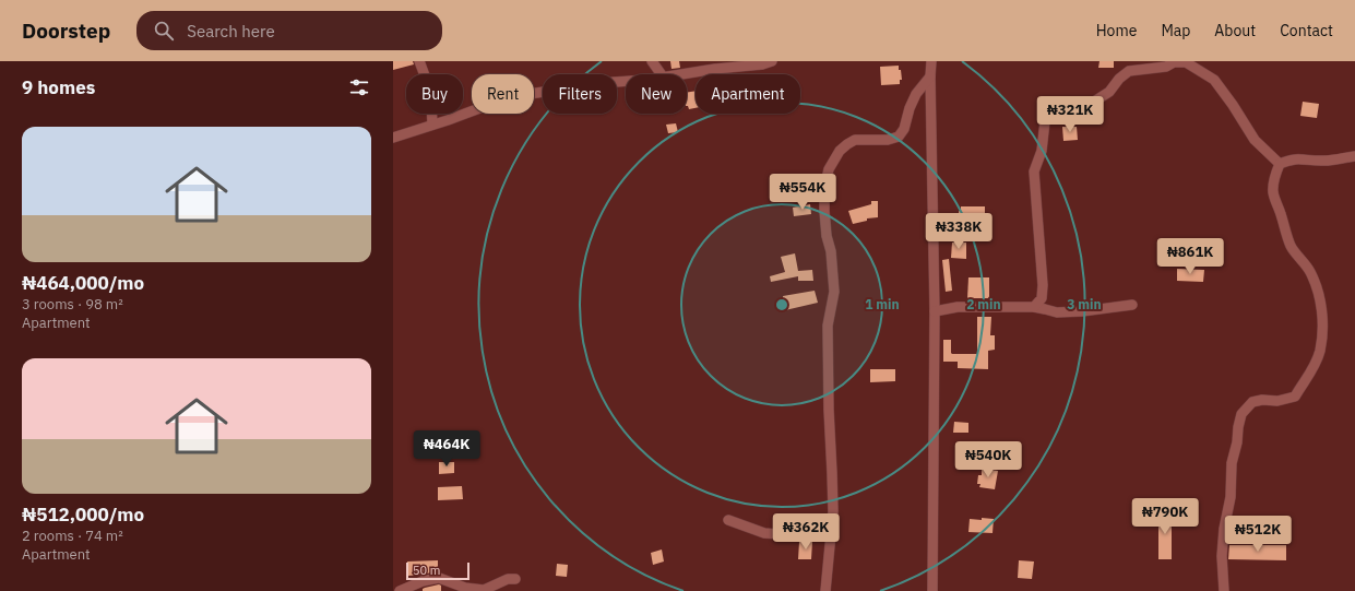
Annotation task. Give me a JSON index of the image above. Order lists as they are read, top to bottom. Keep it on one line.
{"scale_bar":"50 m","page":{"header":"Doorstep","search":"Search here","nav":["Home","Map","About","Contact"],"heading":"9 homes","chip":["Buy","Rent","Filters","New","Apartment"],"price":["₦321K","₦554K","₦338K","₦861K","₦464K","₦540K","₦790K","₦362K","₦512K"],"list":[{"name":"₦464,000/mo","note":"3 rooms · 98 m² · Apartment"},{"name":"₦512,000/mo","note":"2 rooms · 74 m² · Apartment"}],"scale":"50 m"},"rings":["1 min","2 min","3 min"]}
